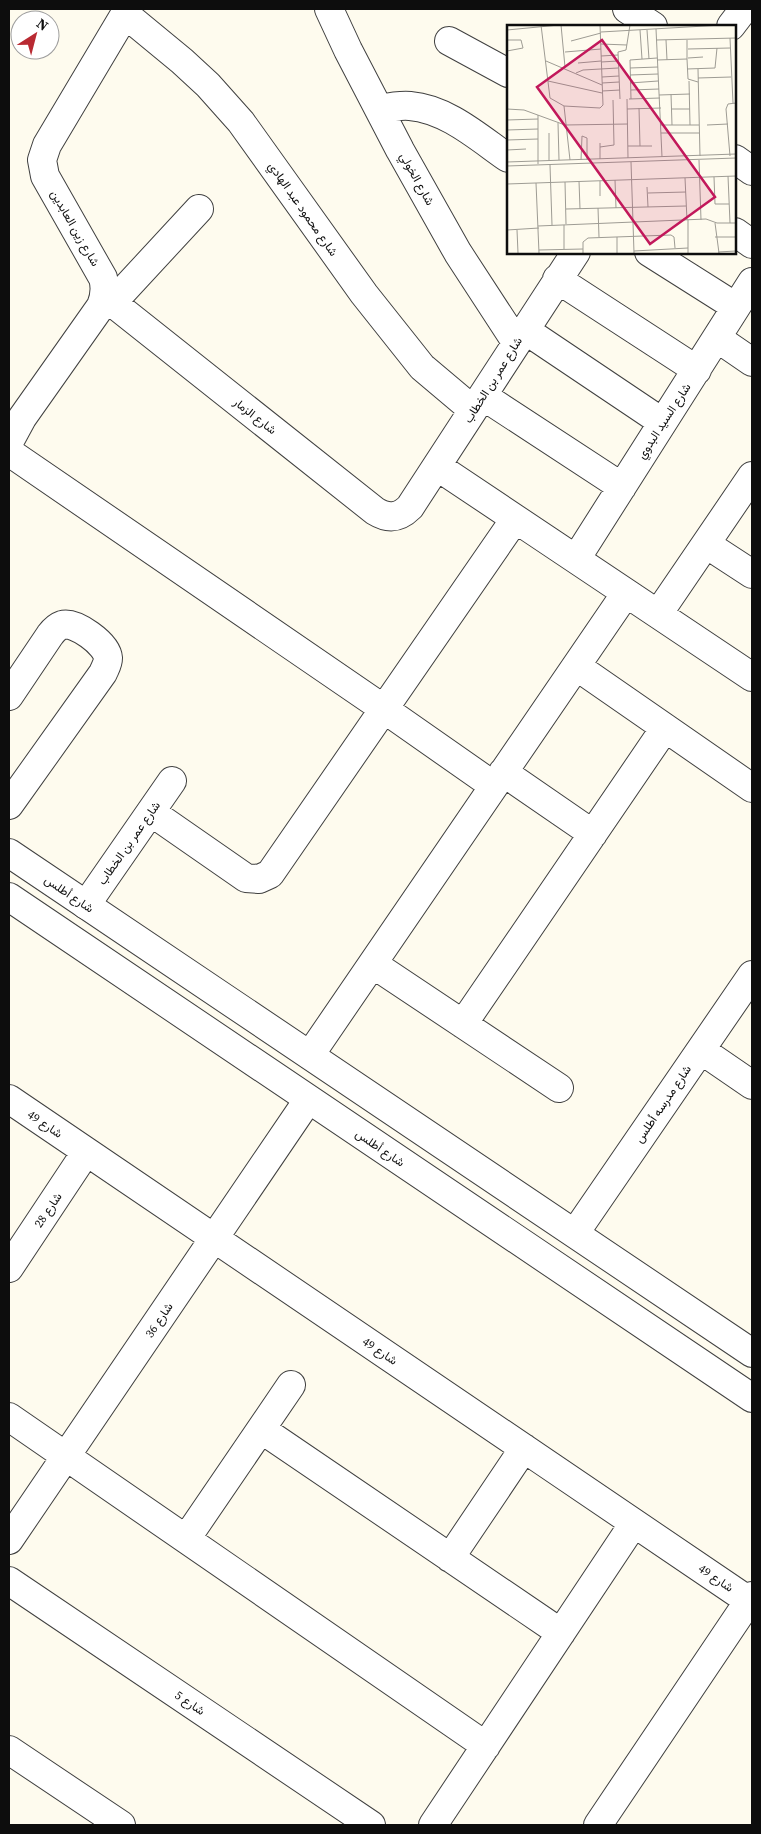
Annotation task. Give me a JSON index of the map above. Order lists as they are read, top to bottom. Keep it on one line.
{"streets":{"street":["شارع الخولي","شارع محمود عبد الهادي","شارع زين العابدين","شارع عمر بن الخطاب","شارع الزمار","شارع السيد البدوي","شارع أطلس","شارع مدرسه أطلس","شارع 49","شارع 28","شارع 36","شارع 5"]},"crossings":[["شارع الخولي","شارع عمر بن الخطاب"],["شارع محمود عبد الهادي","شارع زين العابدين"],["شارع محمود عبد الهادي","شارع عمر بن الخطاب"],["شارع محمود عبد الهادي","شارع السيد البدوي"],["شارع زين العابدين","شارع الزمار"],["شارع عمر بن الخطاب","شارع الزمار"],["شارع عمر بن الخطاب","شارع أطلس"],["شارع أطلس","شارع مدرسه أطلس"],["شارع أطلس","شارع 36"],["شارع 49","شارع 28"],["شارع 49","شارع 36"]],"north":"top right"}
